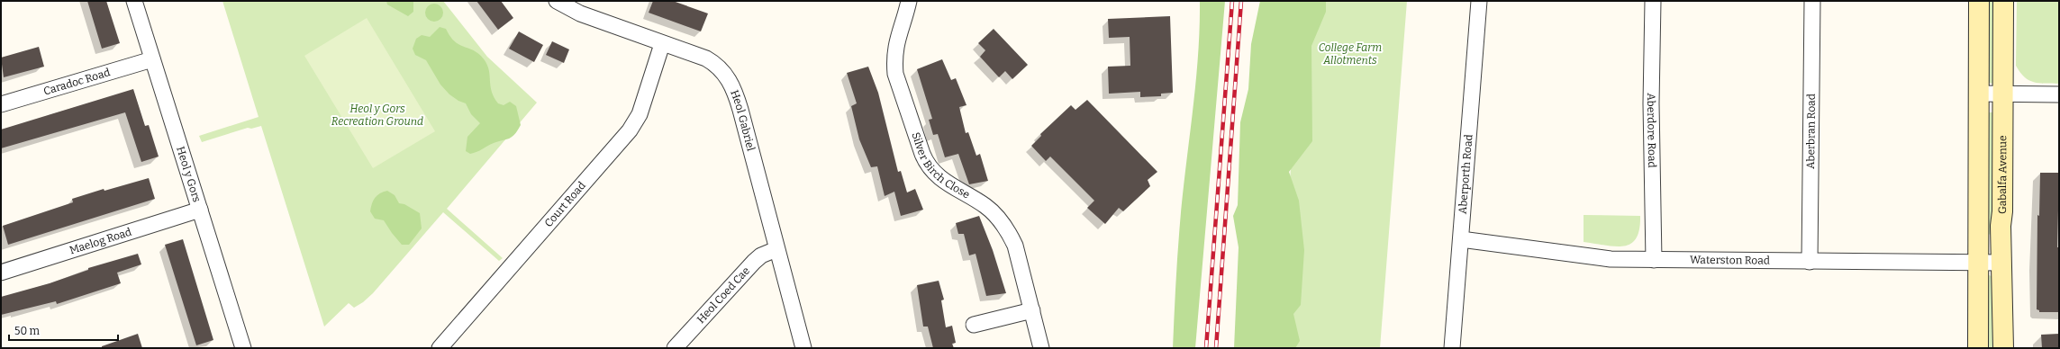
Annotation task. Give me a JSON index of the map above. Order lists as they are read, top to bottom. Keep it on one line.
{"streets":{"street":["Caradoc Road","Heol Gabriel","Aberdore Road","Aberbran Road","Silver Birch Close","Heol y Gors","Aberporth Road","Gabalfa Avenue","Court Road","Maelog Road","Waterston Road","Heol Coed Cae"]},"crossings":[["Caradoc Road","Heol y Gors"],["Heol Gabriel","Court Road"],["Heol Gabriel","Heol Coed Cae"],["Aberdore Road","Waterston Road"],["Aberbran Road","Waterston Road"],["Heol y Gors","Maelog Road"],["Aberporth Road","Waterston Road"],["Gabalfa Avenue","Waterston Road"]],"parks":["College Farm Allotments","Heol y Gors Recreation Ground"],"scale_bar":"50 m"}
